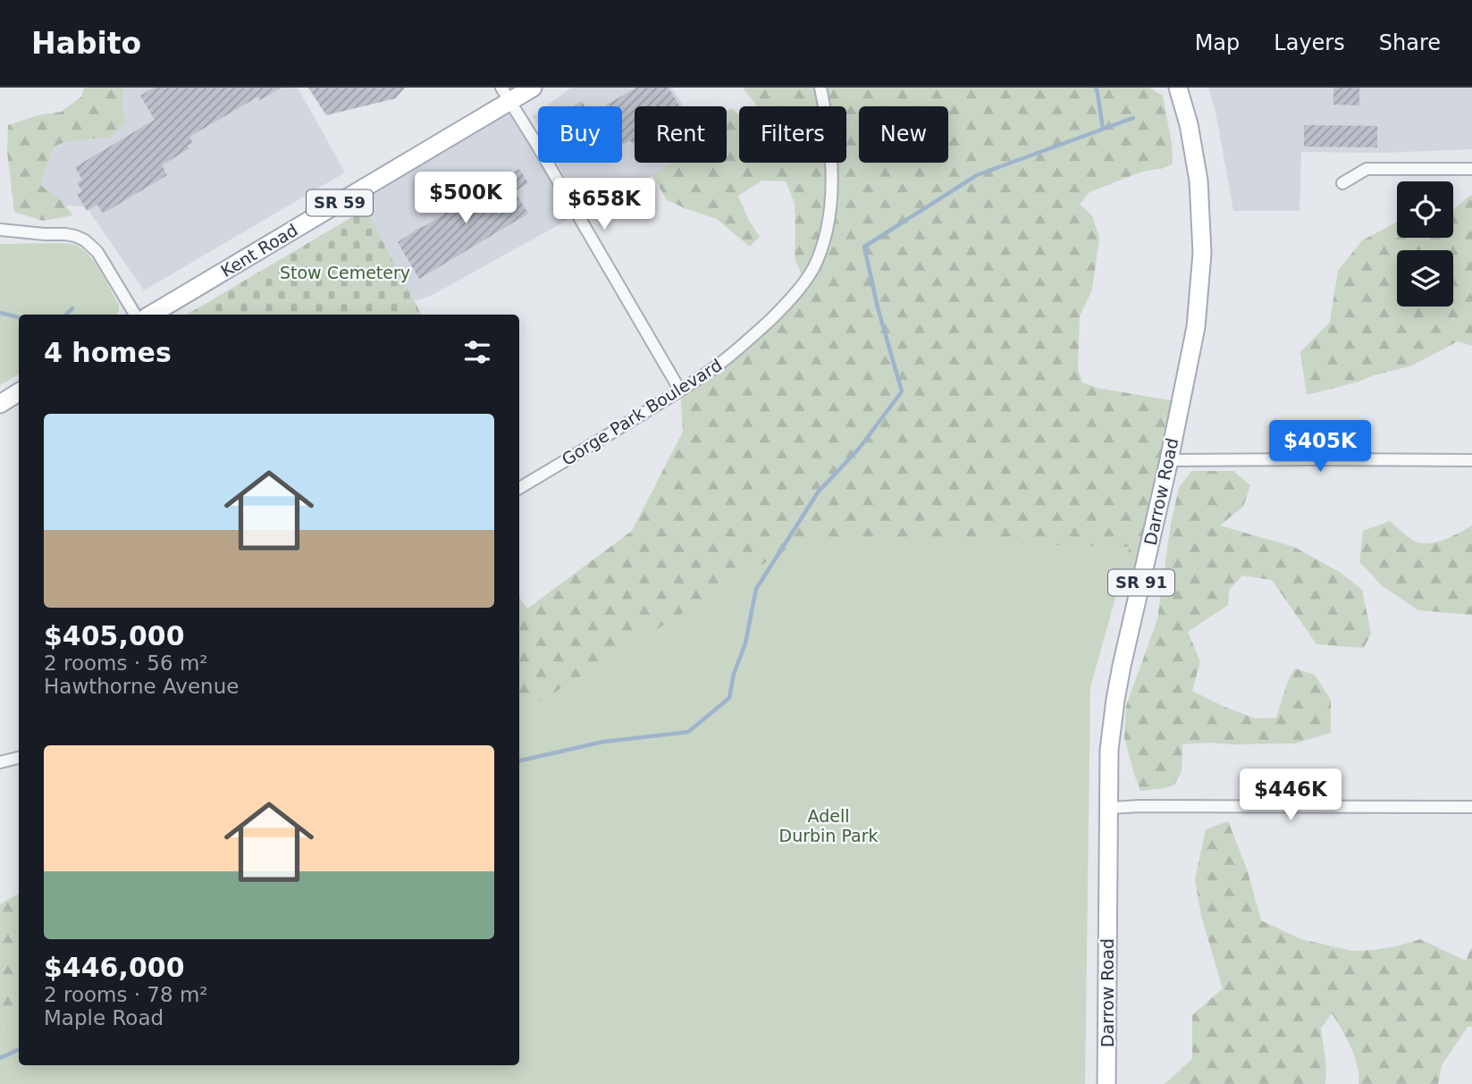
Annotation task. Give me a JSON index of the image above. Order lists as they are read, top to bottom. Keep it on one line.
{"streets":{"main road":["SR 59","Kent Road","Darrow Road","SR 91"],"street":["Gorge Park Boulevard"]},"parks":["Stow Cemetery","Adell Durbin Park"],"page":{"header":"Habito","nav":["Map","Layers","Share"],"chip":["Buy","Rent","Filters","New"],"price":["$500K","$658K","$405K","$446K"],"heading":"4 homes","list":[{"name":"$405,000","note":"2 rooms · 56 m² · Hawthorne Avenue"},{"name":"$446,000","note":"2 rooms · 78 m² · Maple Road"}]}}
